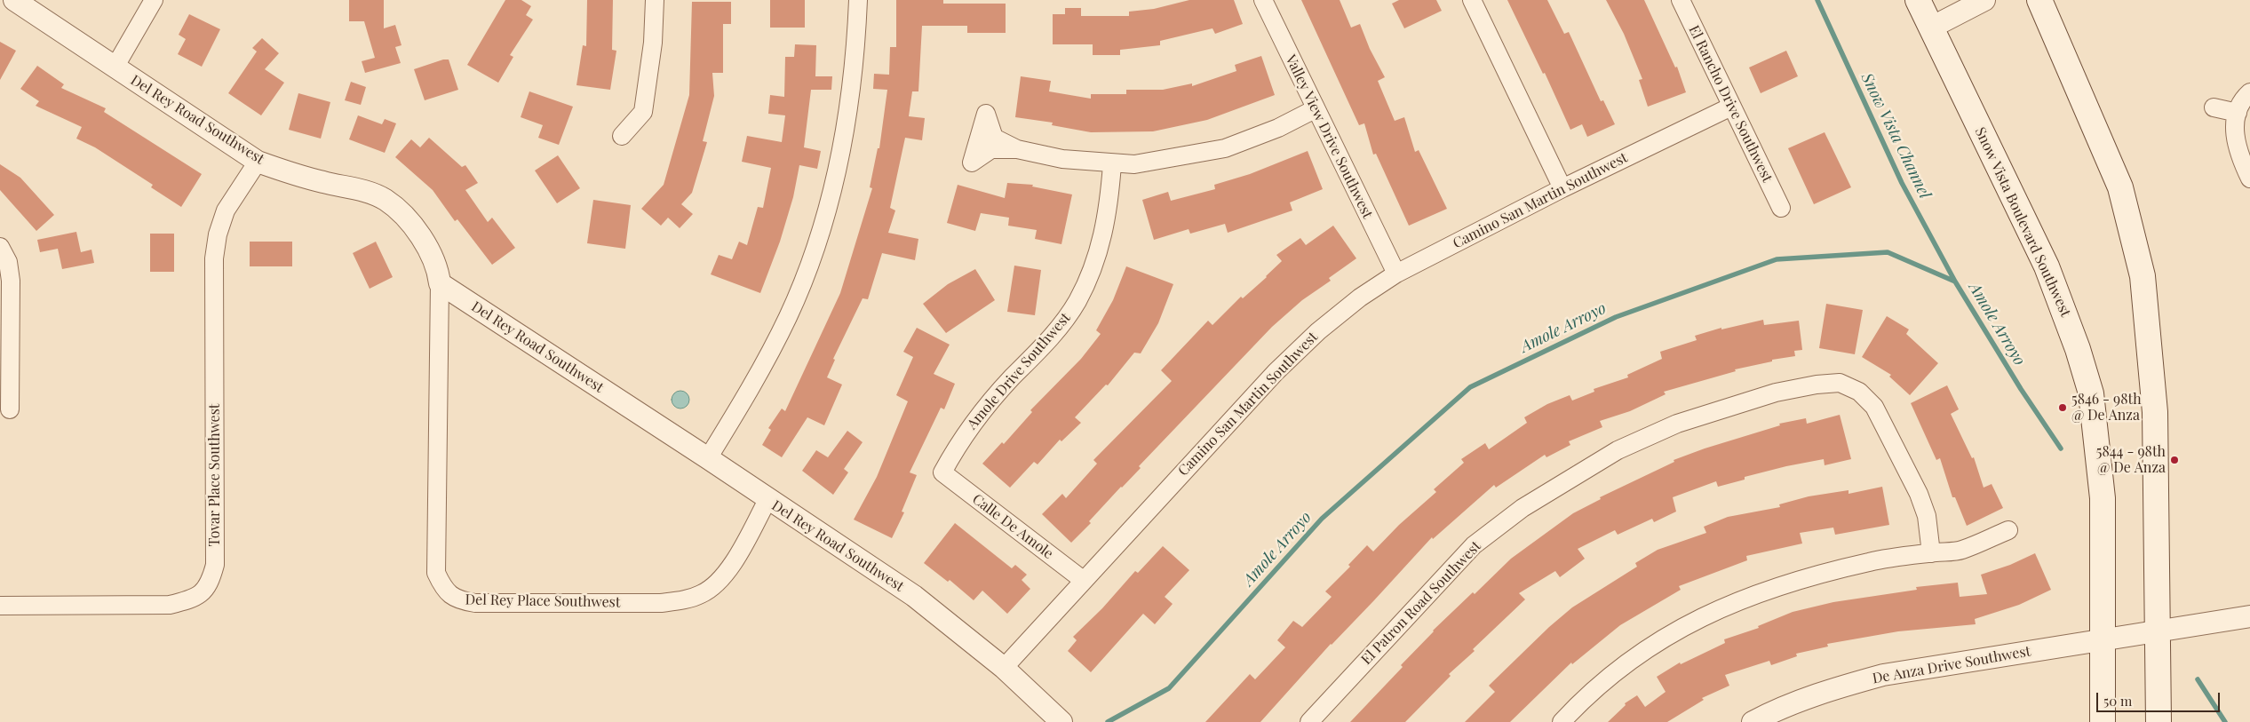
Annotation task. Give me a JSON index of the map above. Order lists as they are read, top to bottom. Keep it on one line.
{"streets":{"main road":["Snow Vista Boulevard Southwest"],"street":["El Rancho Drive Southwest","Del Rey Road Southwest","Valley View Drive Southwest","Camino San Martin Southwest","Amole Drive Southwest","Tovar Place Southwest","Calle De Amole","Del Rey Place Southwest","El Patron Road Southwest","De Anza Drive Southwest"]},"crossings":[["El Rancho Drive Southwest","Camino San Martin Southwest"],["Del Rey Road Southwest","Camino San Martin Southwest"],["Del Rey Road Southwest","Tovar Place Southwest"],["Del Rey Road Southwest","Del Rey Place Southwest"],["Valley View Drive Southwest","Camino San Martin Southwest"],["Camino San Martin Southwest","Calle De Amole"],["Snow Vista Boulevard Southwest","De Anza Drive Southwest"],["Amole Drive Southwest","Calle De Amole"]],"water":["Snow Vista Channel","Amole Arroyo"],"places":["5846 - 98th @ De Anza","5844 - 98th @ De Anza"],"scale_bar":"50 m"}
